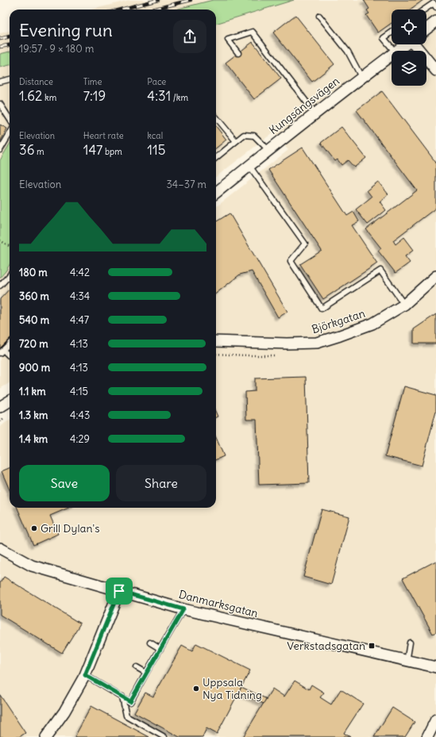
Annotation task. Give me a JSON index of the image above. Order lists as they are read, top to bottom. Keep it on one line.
{"streets":{"street":["Kungsängsvägen","Björkgatan","Danmarksgatan"]},"places":{"other":["Grill Dylan's","Uppsala Nya Tidning"],"transit":["Verkstadsgatan"]},"page":{"heading":["Evening run","19:57 · 9 × 180 m"],"stats":[["Distance","1.62 km"],["Time","7:19"],["Pace","4:31 /km"],["Elevation","36 m"],["Heart rate","147 bpm"],["kcal","115"]],"chart":["Elevation","34–37 m"],"list":[{"name":"180 m","note":"4:42"},{"name":"360 m","note":"4:34"},{"name":"540 m","note":"4:47"},{"name":"720 m","note":"4:13"},{"name":"900 m","note":"4:13"},{"name":"1.1 km","note":"4:15"},{"name":"1.3 km","note":"4:43"},{"name":"1.4 km","note":"4:29"}],"buttons":["Save","Share"]}}
